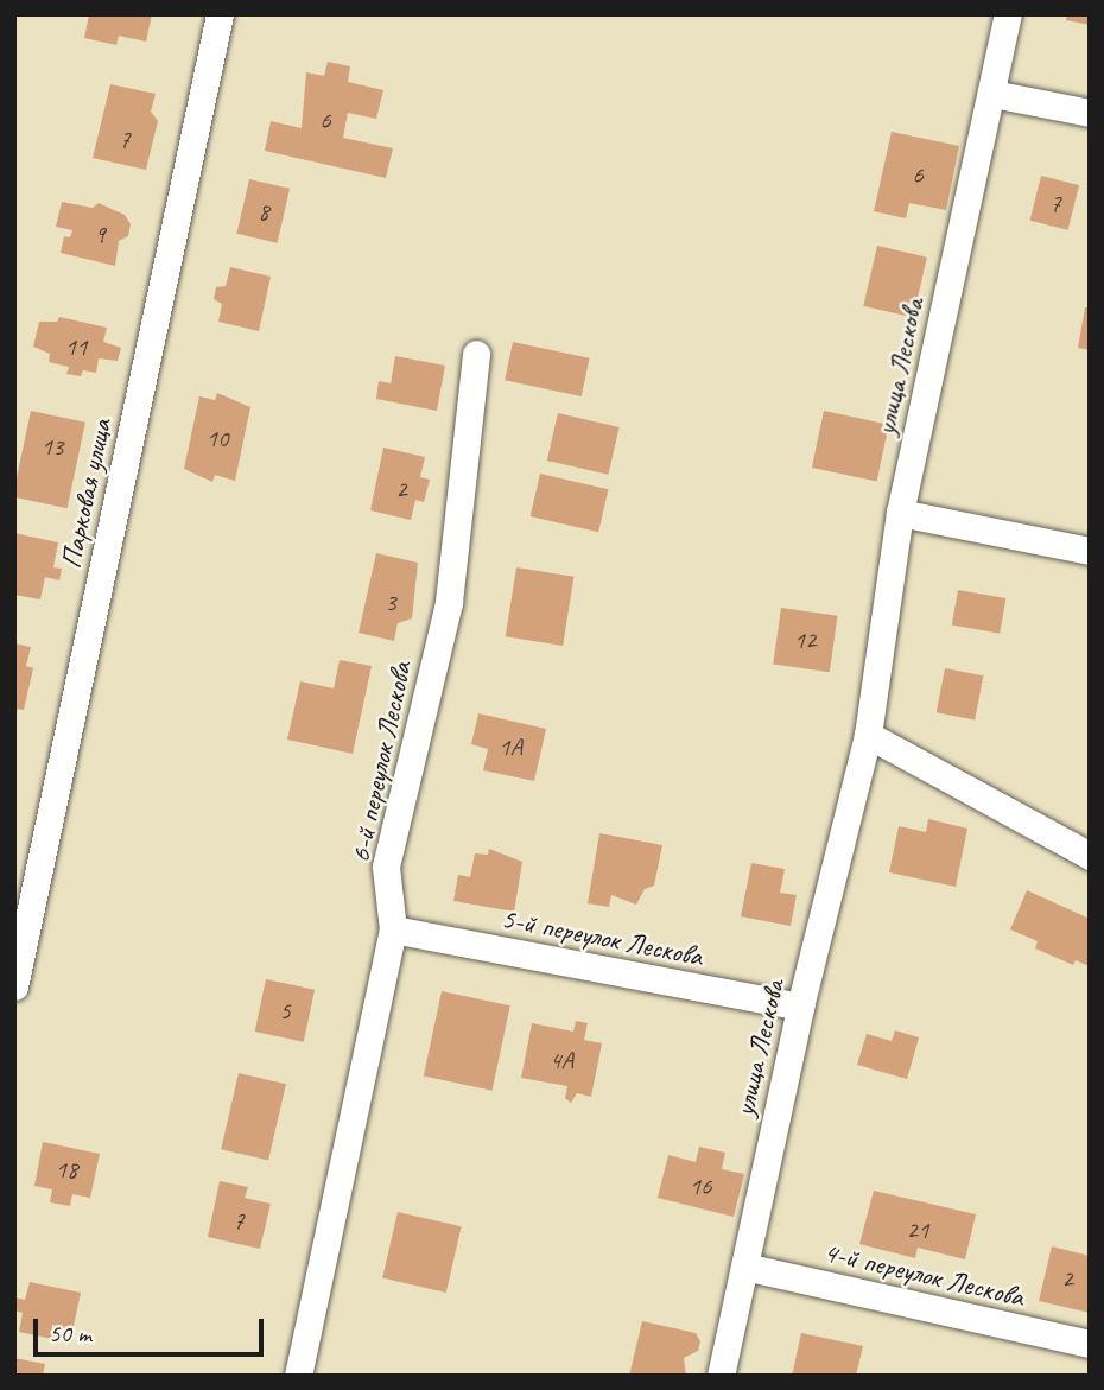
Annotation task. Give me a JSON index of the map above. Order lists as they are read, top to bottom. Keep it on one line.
{"streets":{"street":["улица Лескова","Парковая улица","6-й переулок Лескова","5-й переулок Лескова","4-й переулок Лескова"]},"crossings":[["улица Лескова","5-й переулок Лескова"],["улица Лескова","4-й переулок Лескова"],["6-й переулок Лескова","5-й переулок Лескова"]],"house_numbers":["6","7","6","7","8","9","11","10","13","2","3","12","1А","5","4А","18","16","7","21","2"],"scale_bar":"50 m"}
